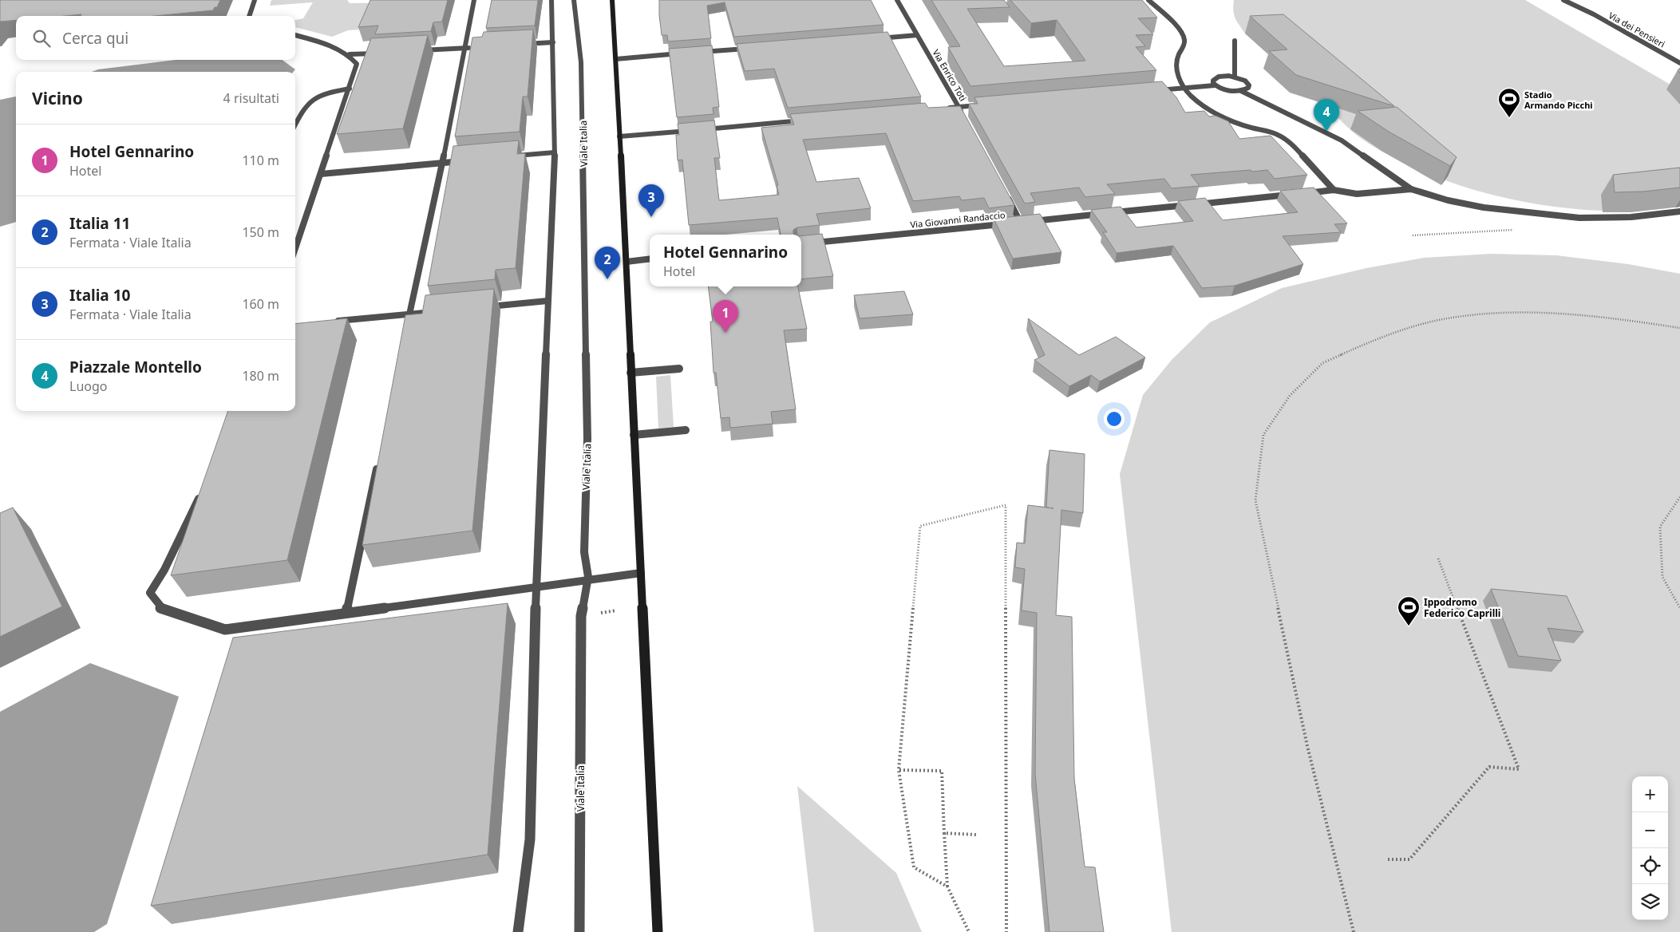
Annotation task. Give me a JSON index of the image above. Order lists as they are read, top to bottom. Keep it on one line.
{"streets":{"street":["Via dei Pensieri","Via Enrico Toti","Viale Italia","Via Giovanni Randaccio"]},"places":{"sports":["Stadio Armando Picchi","Ippodromo Federico Caprilli"]},"page":{"search":"Cerca qui","heading":["Vicino","4 risultati"],"pins":["4","3","2","1"],"list":[{"mark":"1","name":"Hotel Gennarino","note":"Hotel","value":"110 m"},{"mark":"2","name":"Italia 11","note":"Fermata · Viale Italia","value":"150 m"},{"mark":"3","name":"Italia 10","note":"Fermata · Viale Italia","value":"160 m"},{"mark":"4","name":"Piazzale Montello","note":"Luogo","value":"180 m"}],"popup":["Hotel Gennarino","Hotel"],"map_buttons":["+","−"]}}
